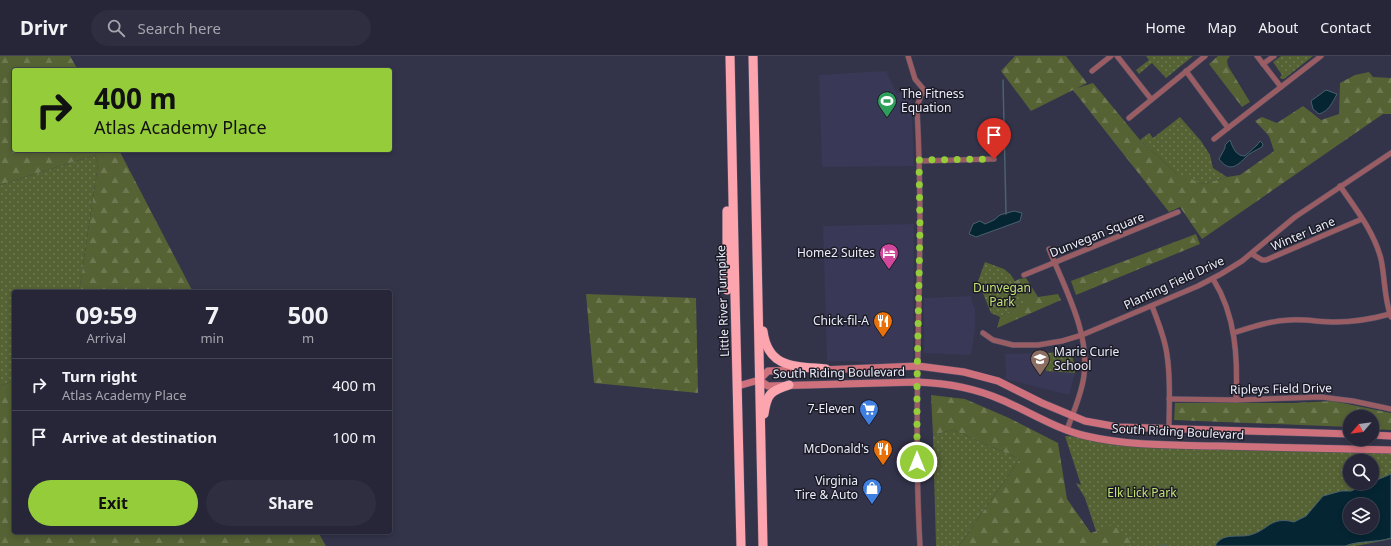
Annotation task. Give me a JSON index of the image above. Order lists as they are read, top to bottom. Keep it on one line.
{"streets":{"highway":["Little River Turnpike"],"street":["Winter Lane","Dunvegan Square","Planting Field Drive","South Riding Boulevard","Ripleys Field Drive"]},"crossings":[["Winter Lane","Planting Field Drive"],["Little River Turnpike","South Riding Boulevard"]],"parks":["Dunvegan Park","Elk Lick Park"],"places":{"sports":["The Fitness Equation"],"hotel":["Home2 Suites"],"restaurant":["Chick-fil-A","McDonald's"],"school or university":["Marie Curie School"],"supermarket":["7-Eleven"],"shop":["Virginia Tire & Auto"]},"north":"bottom left","page":{"header":"Drivr","search":"Search here","nav":["Home","Map","About","Contact"],"turn":["400 m","Atlas Academy Place"],"eta":["09:59","Arrival","7","min","500","m"],"list":[{"name":"Turn right","note":"Atlas Academy Place","value":"400 m"},{"name":"Arrive at destination","value":"100 m"}],"buttons":["Exit","Share"]}}
